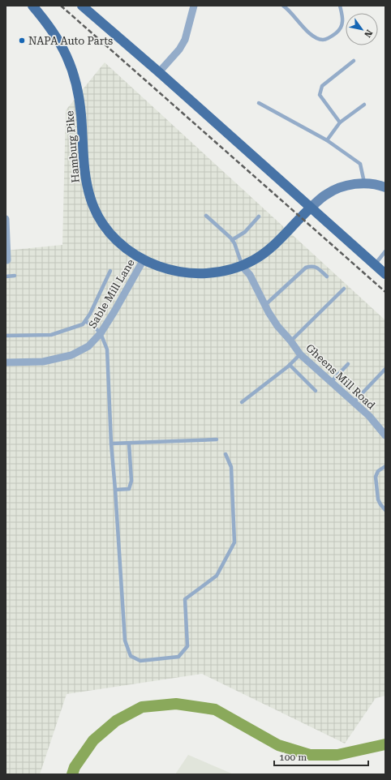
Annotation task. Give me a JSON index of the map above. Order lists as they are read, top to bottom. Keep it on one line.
{"streets":{"main road":["Hamburg Pike"],"street":["Sable Mill Lane","Gheens Mill Road"]},"crossings":[["Hamburg Pike","Sable Mill Lane"],["Hamburg Pike","Gheens Mill Road"]],"places":["NAPA Auto Parts"],"scale_bar":"100 m","north":"bottom right"}
